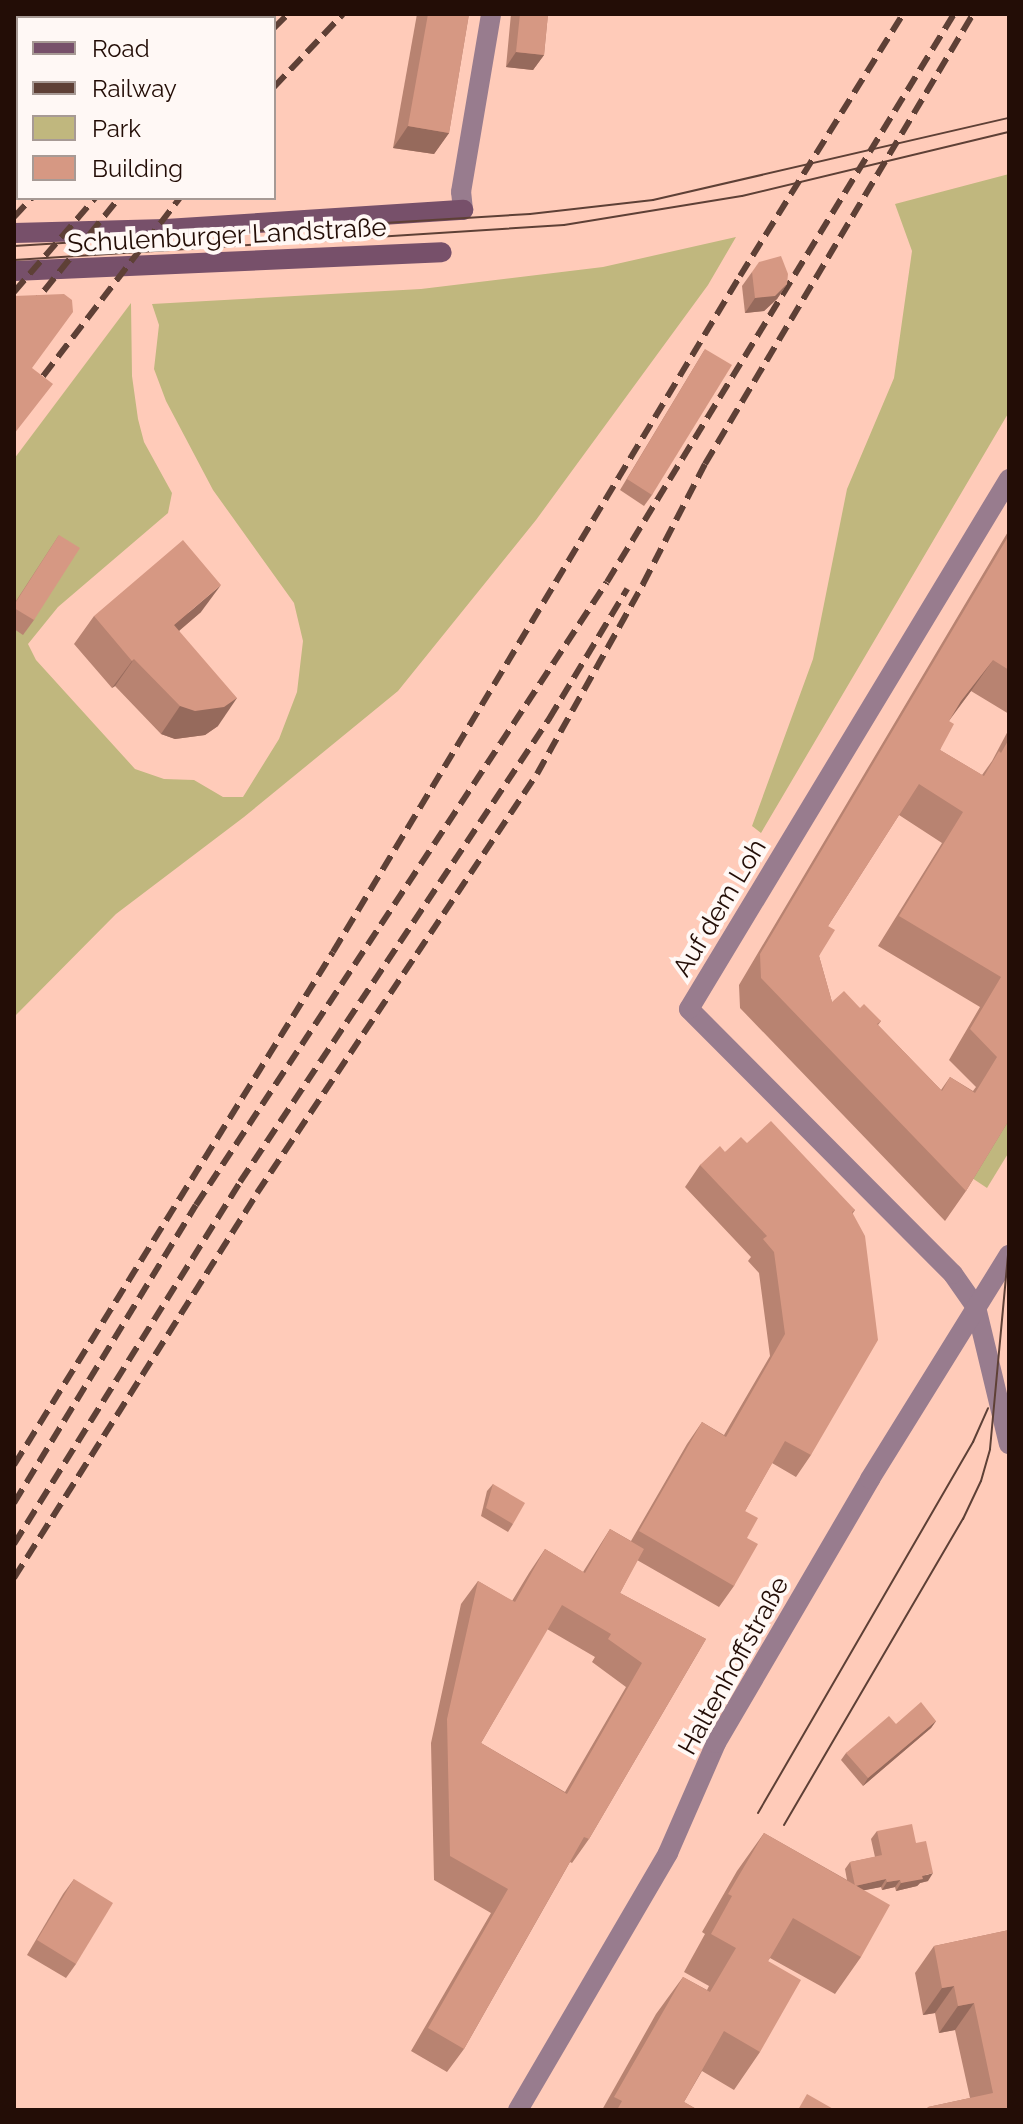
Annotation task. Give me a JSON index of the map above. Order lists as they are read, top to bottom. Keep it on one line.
{"streets":{"main road":["Schulenburger Landstraße"],"street":["Auf dem Loh","Haltenhoffstraße"]},"crossings":[["Auf dem Loh","Haltenhoffstraße"]],"legend":["Road","Railway","Park","Building"]}
